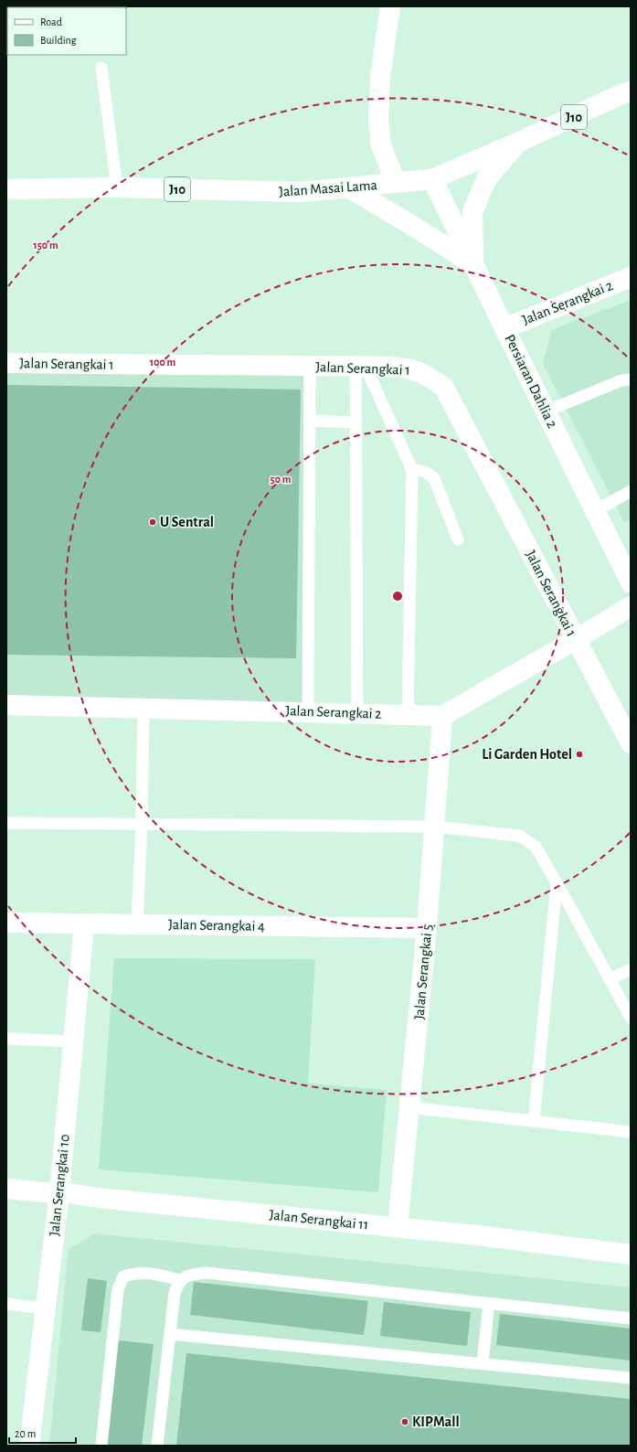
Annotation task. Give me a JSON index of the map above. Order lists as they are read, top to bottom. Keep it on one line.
{"streets":{"street":["J10","Jalan Masai Lama","Jalan Serangkai 2","Jalan Serangkai 1","Persiaran Dahlia 2","Jalan Serangkai 4","Jalan Serangkai 5","Jalan Serangkai 10","Jalan Serangkai 11"]},"crossings":[["Jalan Masai Lama","Persiaran Dahlia 2"],["Jalan Serangkai 2","Persiaran Dahlia 2"],["Jalan Serangkai 2","Jalan Serangkai 5"],["Jalan Serangkai 4","Jalan Serangkai 5"],["Jalan Serangkai 4","Jalan Serangkai 10"],["Jalan Serangkai 5","Jalan Serangkai 11"],["Jalan Serangkai 10","Jalan Serangkai 11"]],"places":["U Sentral","Li Garden Hotel","KIPMall"],"legend":["Road","Building"],"scale_bar":"20 m","rings":["150 m","100 m","50 m"]}
